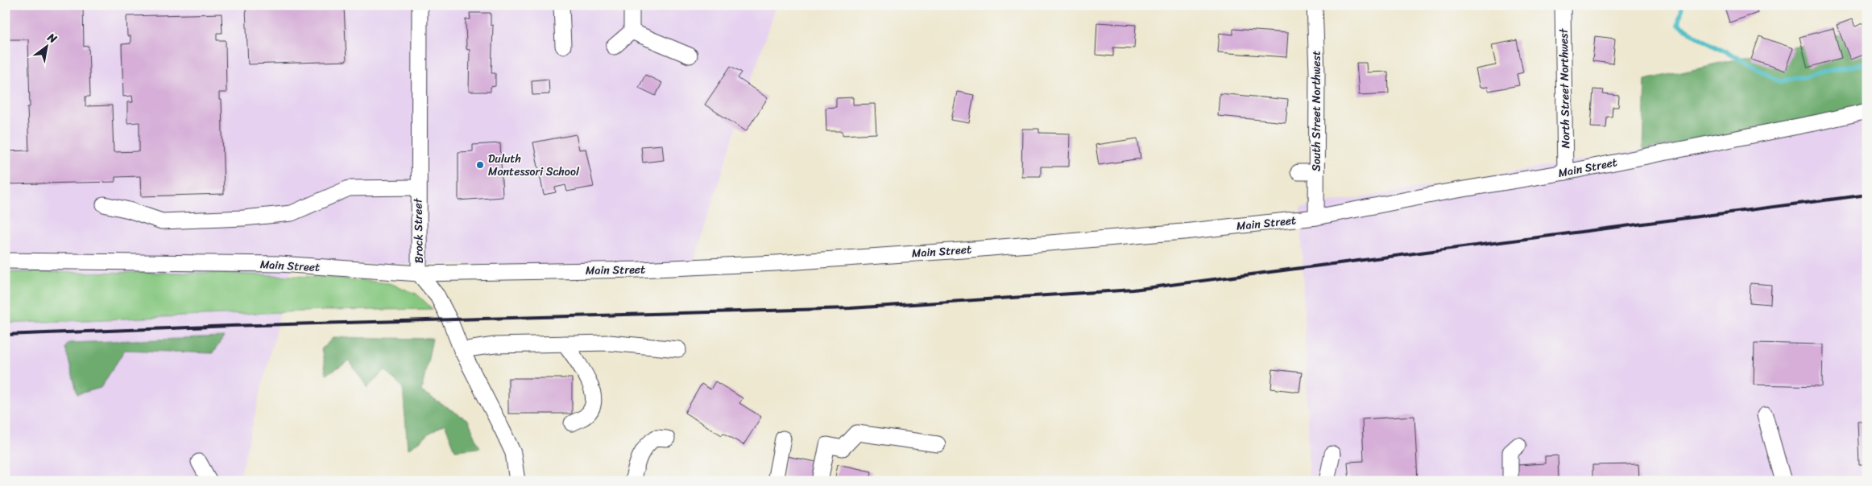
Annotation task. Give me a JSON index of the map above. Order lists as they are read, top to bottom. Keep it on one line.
{"streets":{"street":["North Street Northwest","South Street Northwest","Main Street","Brock Street"]},"crossings":[["North Street Northwest","Main Street"],["South Street Northwest","Main Street"],["Main Street","Brock Street"]],"places":["Duluth Montessori School"],"north":"top right"}
